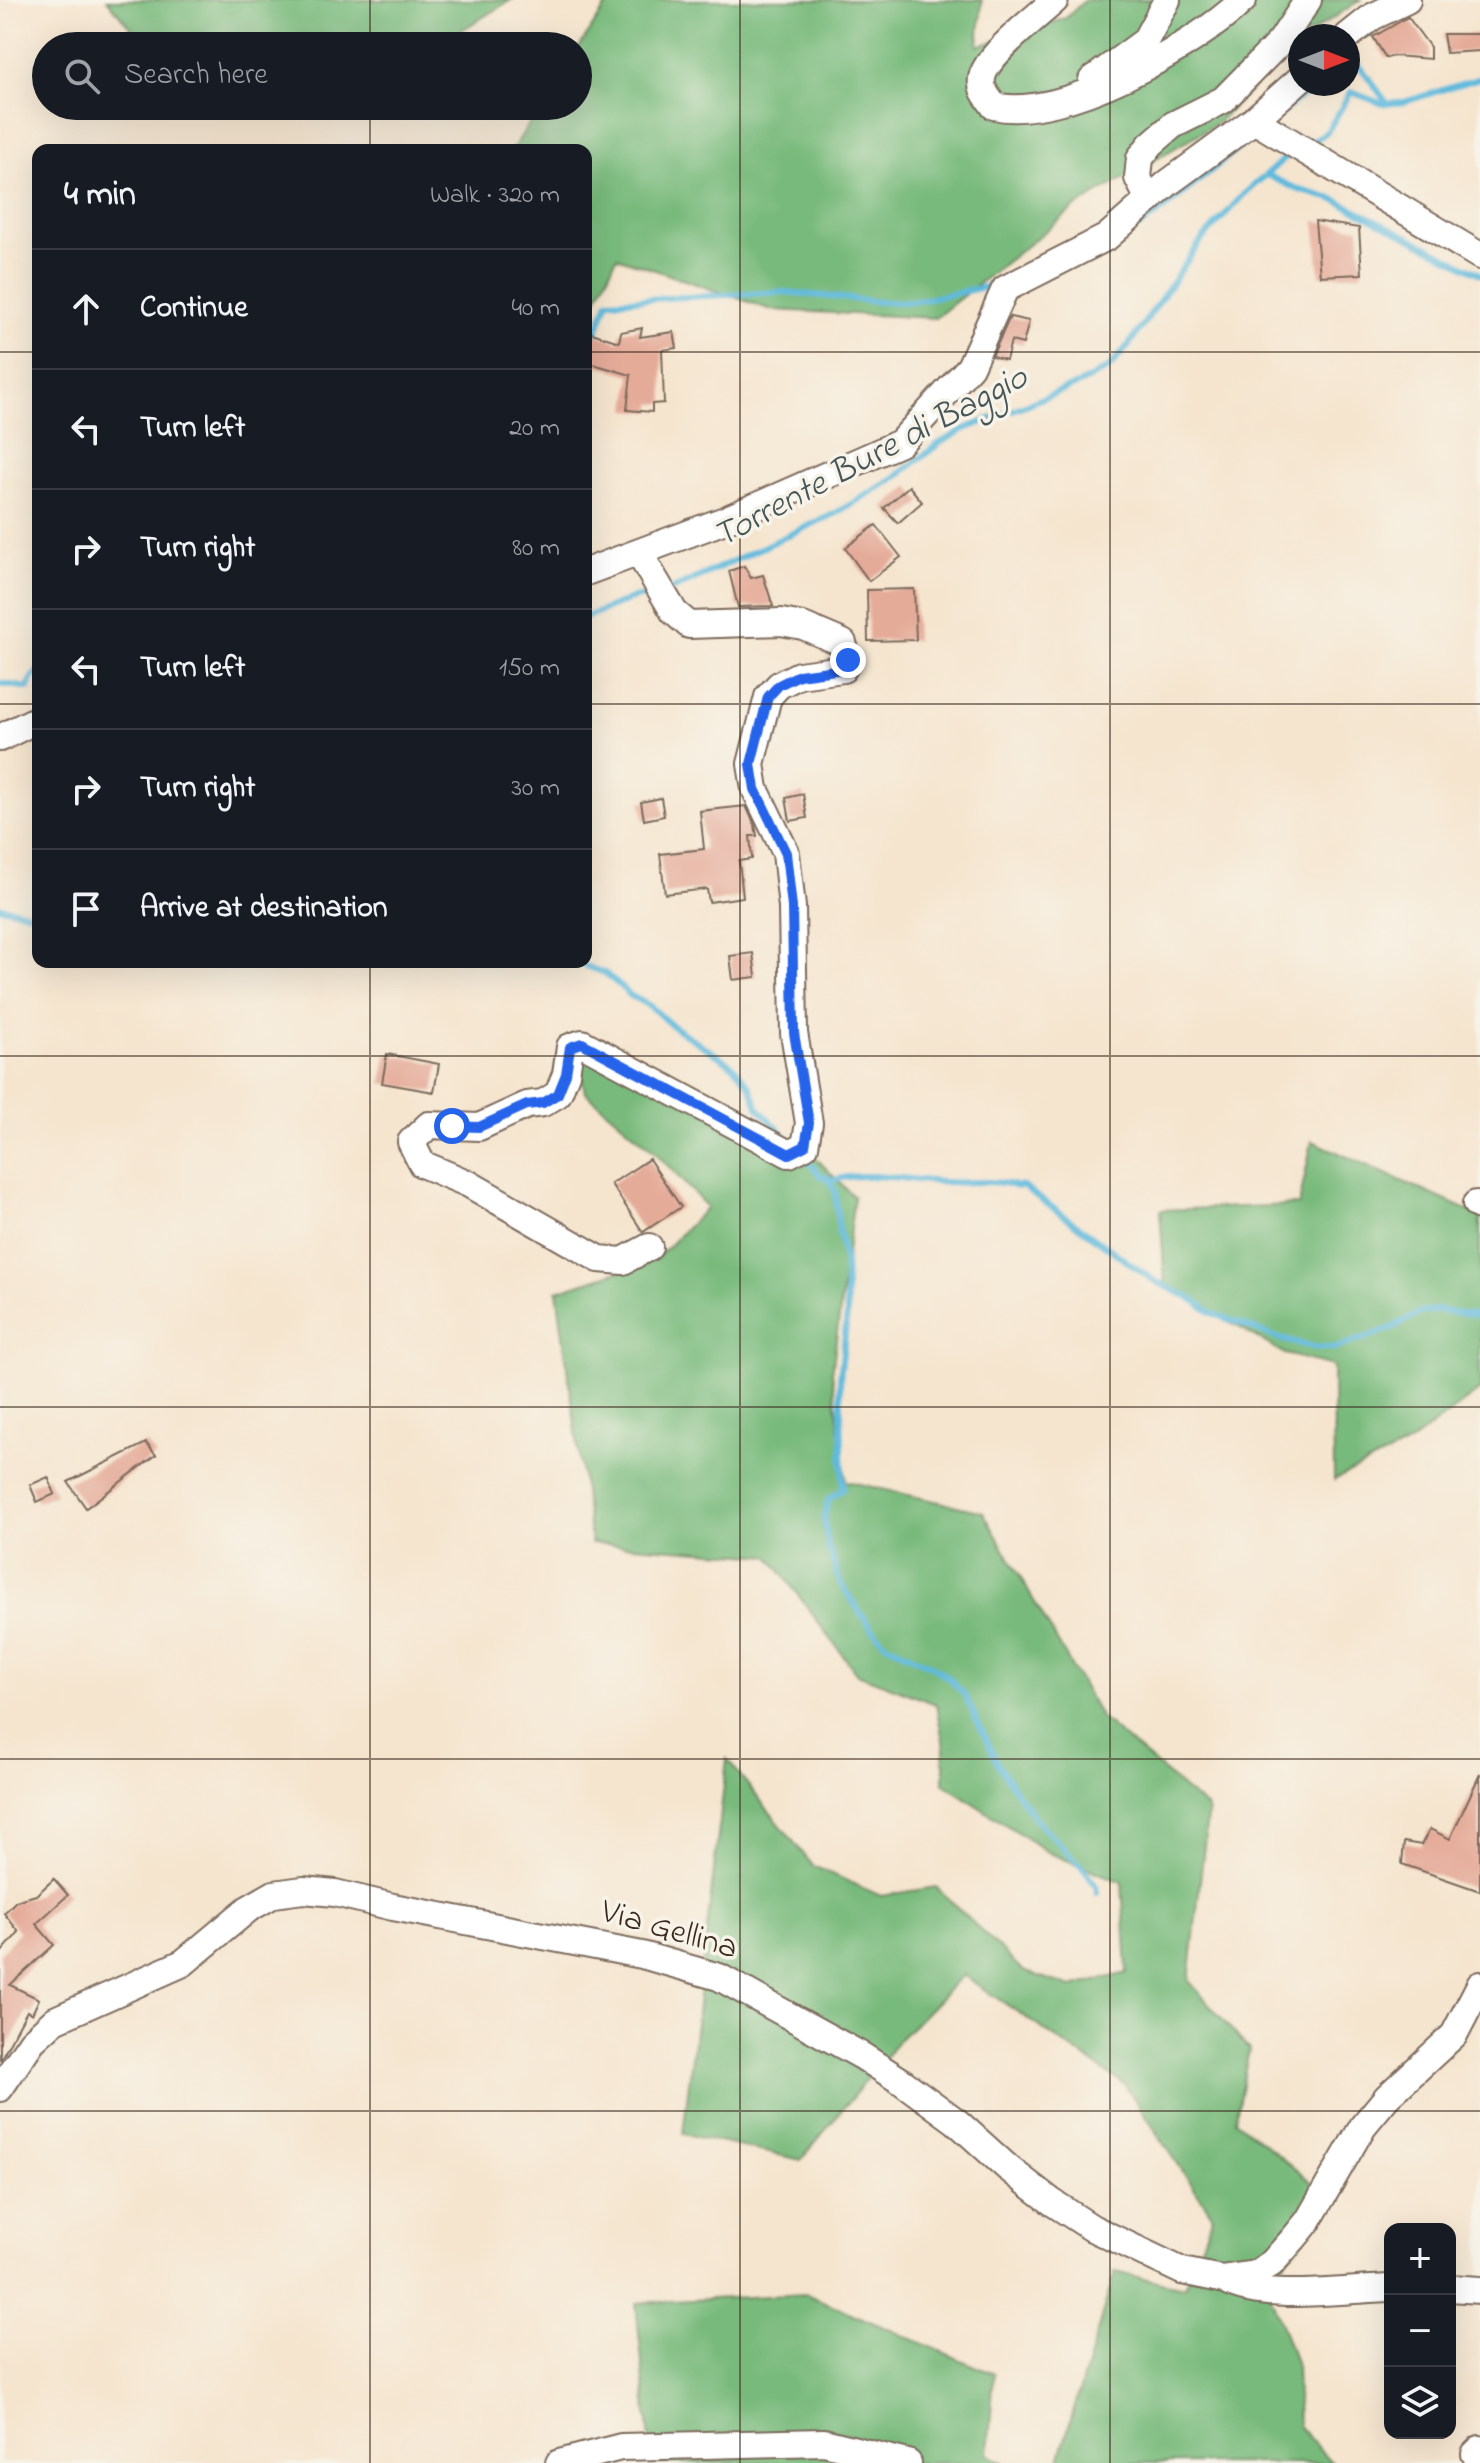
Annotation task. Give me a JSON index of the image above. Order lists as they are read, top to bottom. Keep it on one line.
{"streets":{"street":["Via Gellina"]},"water":["Torrente Bure di Baggio"],"north":"right","page":{"search":"Search here","heading":["4 min","Walk · 320 m"],"list":[["Continue","40 m"],["Turn left","20 m"],["Turn right","80 m"],["Turn left","150 m"],["Turn right","30 m"],"Arrive at destination"],"map_buttons":["+","−"]}}
